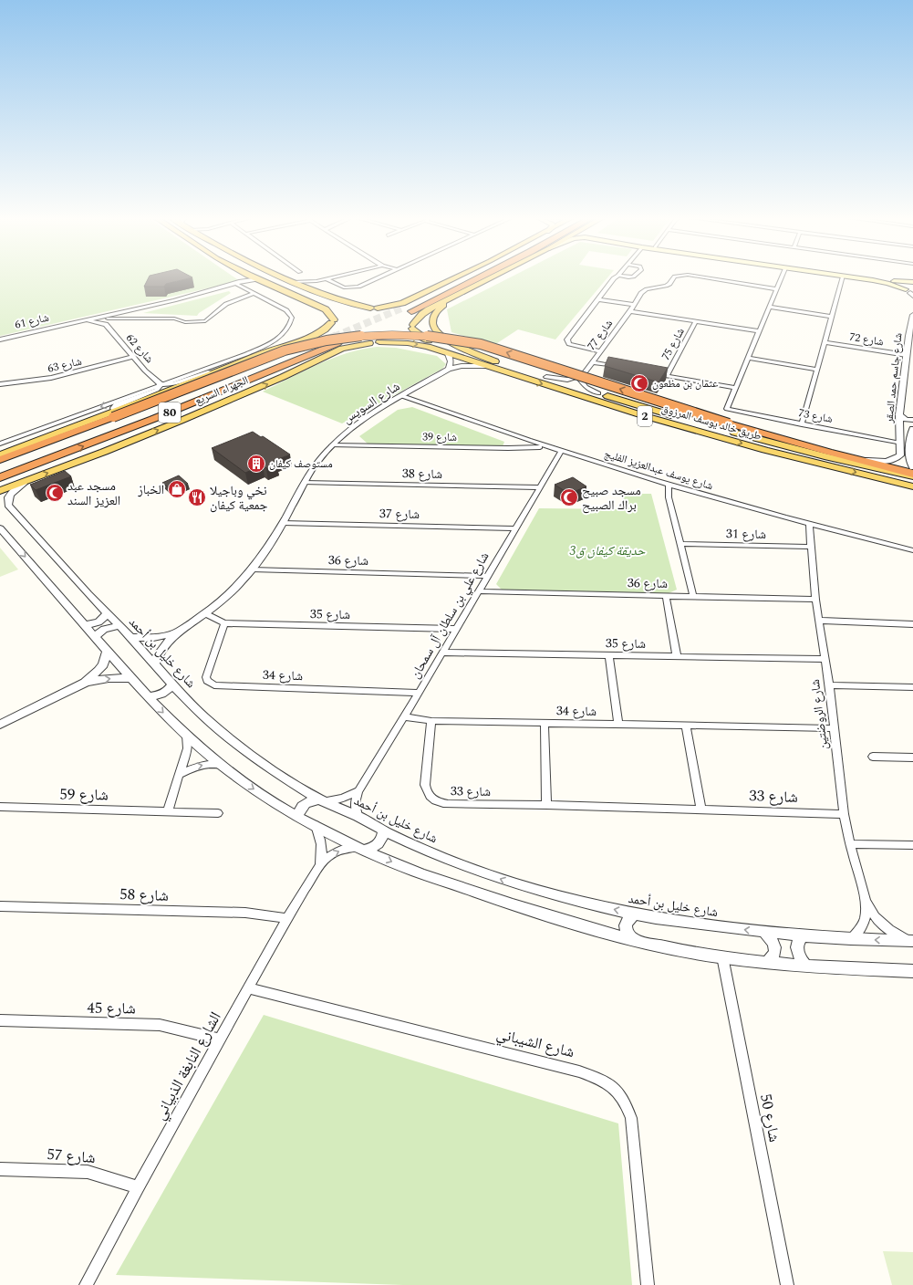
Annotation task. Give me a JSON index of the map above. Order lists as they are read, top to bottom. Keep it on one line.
{"streets":{"highway":["الجهراء السريع","80"],"main road":["2","طريق خالد يوسف المرزوق"],"street":["شارع 61","شارع 77","شارع 72","شارع 75","شارع 62","شارع 63","شارع جاسم حمد الصقر","شارع السويس","شارع 73","39 شارع","شارع يوسف عبدالعزيز الفليج","شارع 38","شارع 37","شارع 31","شارع 36","شارع 35","شارع علي بن سلطان آل سمحان","شارع خليل بن أحمد","شارع 34","شارع الروضتين","شارع 33","شارع 59","شارع 58","شارع 45","شارع الشيباني","الشارع النابغة الذبياني","شارع 50","شارع 57"]},"crossings":[["شارع 61","شارع 62"],["شارع 72","شارع جاسم حمد الصقر"],["شارع 62","شارع 63"],["شارع 62","الجهراء السريع"],["شارع جاسم حمد الصقر","شارع 73"],["الجهراء السريع","شارع خليل بن أحمد"],["شارع السويس","طريق خالد يوسف المرزوق"],["شارع السويس","39 شارع"],["شارع السويس","شارع يوسف عبدالعزيز الفليج"],["شارع السويس","شارع 38"],["شارع السويس","شارع 37"],["شارع السويس","شارع 36"],["شارع السويس","شارع 35"],["شارع السويس","شارع خليل بن أحمد"],["39 شارع","شارع يوسف عبدالعزيز الفليج"],["شارع يوسف عبدالعزيز الفليج","شارع علي بن سلطان آل سمحان"],["شارع يوسف عبدالعزيز الفليج","شارع الروضتين"],["شارع 38","شارع علي بن سلطان آل سمحان"],["شارع 37","شارع علي بن سلطان آل سمحان"],["شارع 31","شارع الروضتين"],["شارع 36","شارع علي بن سلطان آل سمحان"],["شارع 36","شارع الروضتين"],["شارع 35","شارع علي بن سلطان آل سمحان"],["شارع 35","شارع 34"],["شارع 35","شارع الروضتين"],["شارع علي بن سلطان آل سمحان","شارع خليل بن أحمد"],["شارع علي بن سلطان آل سمحان","شارع 34"],["شارع خليل بن أحمد","شارع الروضتين"],["شارع 34","شارع الروضتين"],["شارع 34","شارع 33"],["شارع الروضتين","شارع 33"],["شارع 58","الشارع النابغة الذبياني"],["شارع 45","الشارع النابغة الذبياني"],["شارع الشيباني","الشارع النابغة الذبياني"],["الشارع النابغة الذبياني","شارع 57"]],"parks":["حديقة كيفان ق3"],"places":{"mosque":["عثمان بن مظعون","مسجد عبد العزيز السند","مسجد صبيح براك الصبيح"],"building":["مستوصف كيفان"],"shop":["الخباز"],"restaurant":["نخي وباجيلا جمعية كيفان"]}}
